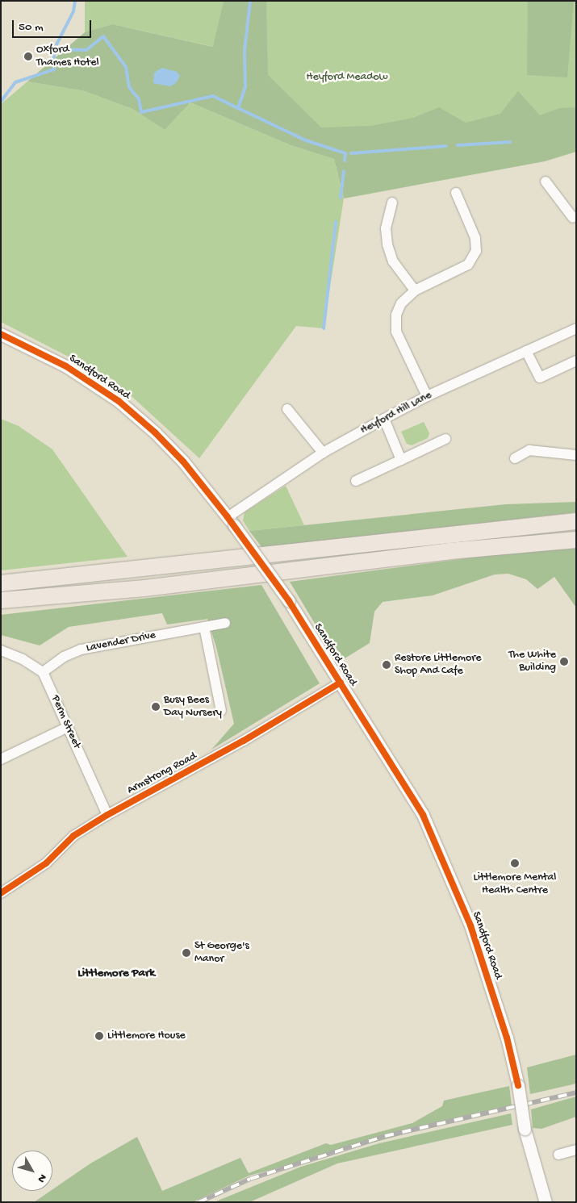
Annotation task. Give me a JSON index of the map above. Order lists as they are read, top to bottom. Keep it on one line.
{"streets":{"street":["Sandford Road","Heyford Hill Lane","Lavender Drive","Perm Street","Armstrong Road"]},"crossings":[["Sandford Road","Heyford Hill Lane"],["Sandford Road","Armstrong Road"],["Lavender Drive","Perm Street"],["Perm Street","Armstrong Road"]],"districts":["Littlemore Park"],"parks":["Heyford Meadow"],"places":["Oxford Thames Hotel","The White Building","Restore Littlemore Shop And Cafe","Busy Bees Day Nursery","Littlemore Mental Health Centre","St George's Manor","Littlemore House"],"scale_bar":"50 m","north":"bottom right"}
